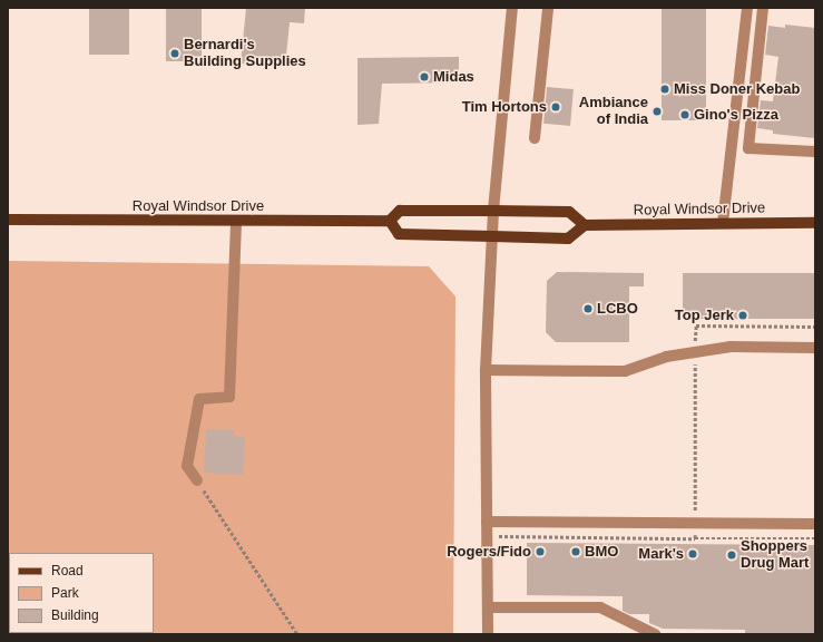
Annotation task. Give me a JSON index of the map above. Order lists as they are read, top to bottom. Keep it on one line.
{"streets":{"main road":["Royal Windsor Drive"]},"places":["Bernardi's Building Supplies","Midas","Miss Doner Kebab","Tim Hortons","Ambiance of India","Gino's Pizza","LCBO","Top Jerk","Rogers/Fido","BMO","Mark's","Shoppers Drug Mart"],"legend":["Road","Park","Building"]}
